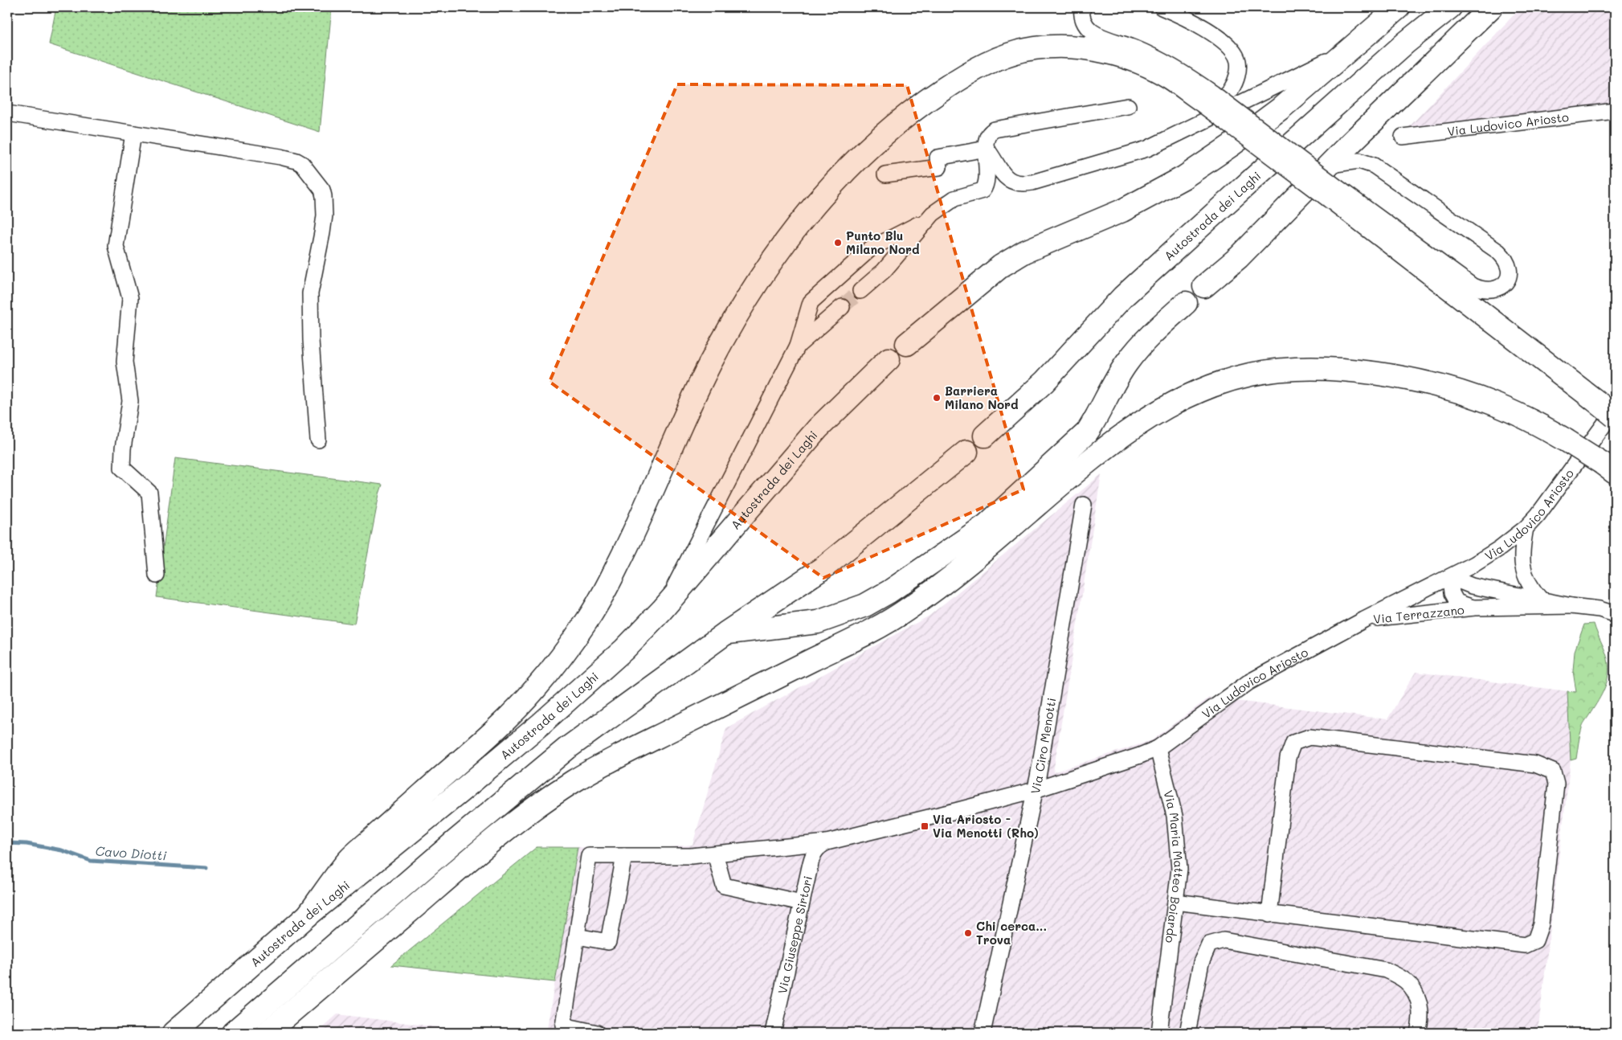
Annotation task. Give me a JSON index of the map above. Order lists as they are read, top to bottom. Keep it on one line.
{"streets":{"highway":["Autostrada dei Laghi"],"street":["Via Ludovico Ariosto","Via Terrazzano","Via Ciro Menotti","Via Maria Matteo Boiardo","Via Giuseppe Sirtori"]},"crossings":[["Via Ludovico Ariosto","Via Terrazzano"],["Via Ludovico Ariosto","Via Ciro Menotti"],["Via Ludovico Ariosto","Via Maria Matteo Boiardo"],["Via Ludovico Ariosto","Via Giuseppe Sirtori"]],"water":["Cavo Diotti"],"places":{"other":["Punto Blu Milano Nord","Barriera Milano Nord","Chi cerca... Trova"],"transit":["Via Ariosto - Via Menotti (Rho)"]}}
